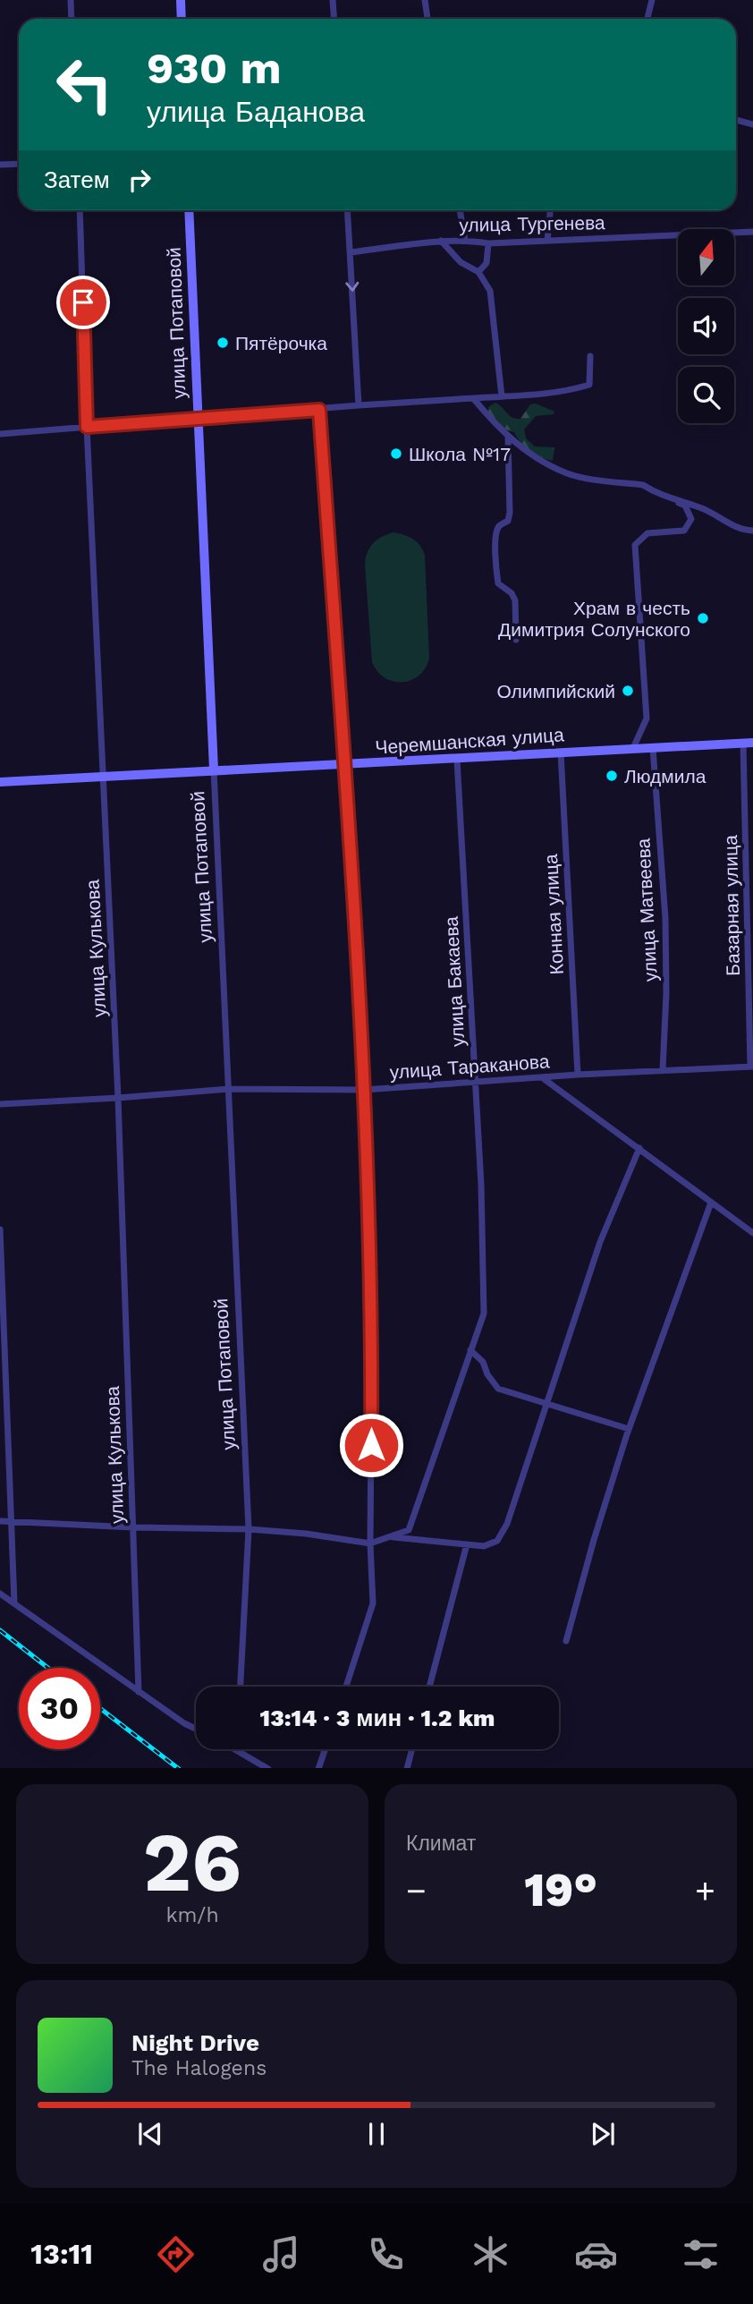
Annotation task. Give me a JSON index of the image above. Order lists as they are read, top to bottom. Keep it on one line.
{"streets":{"main road":["улица Потаповой","Черемшанская улица"],"street":["улица Тургенева","Базарная улица","улица Матвеева","Конная улица","улица Кулькова","улица Бакаева","улица Тараканова"]},"crossings":[["улица Потаповой","Черемшанская улица"],["улица Потаповой","улица Тараканова"],["Черемшанская улица","Базарная улица"],["Черемшанская улица","улица Матвеева"],["Черемшанская улица","Конная улица"],["Черемшанская улица","улица Кулькова"],["Черемшанская улица","улица Бакаева"],["Базарная улица","улица Тараканова"],["улица Матвеева","улица Тараканова"],["Конная улица","улица Тараканова"],["улица Кулькова","улица Тараканова"],["улица Бакаева","улица Тараканова"]],"places":["Пятёрочка","Школа №17","Храм в честь Димитрия Солунского","Олимпийский","Людмила"],"north":"top","page":{"turn":["930 m","улица Баданова"],"then":"Затем","limit":"30","trip":"13:14 · 3 мин · 1.2 km","tile":[["26","km/h"],"Климат"],"heat":["−","19°","+"],"song":["Night Drive","The Halogens"],"tabs":"13:11"}}
